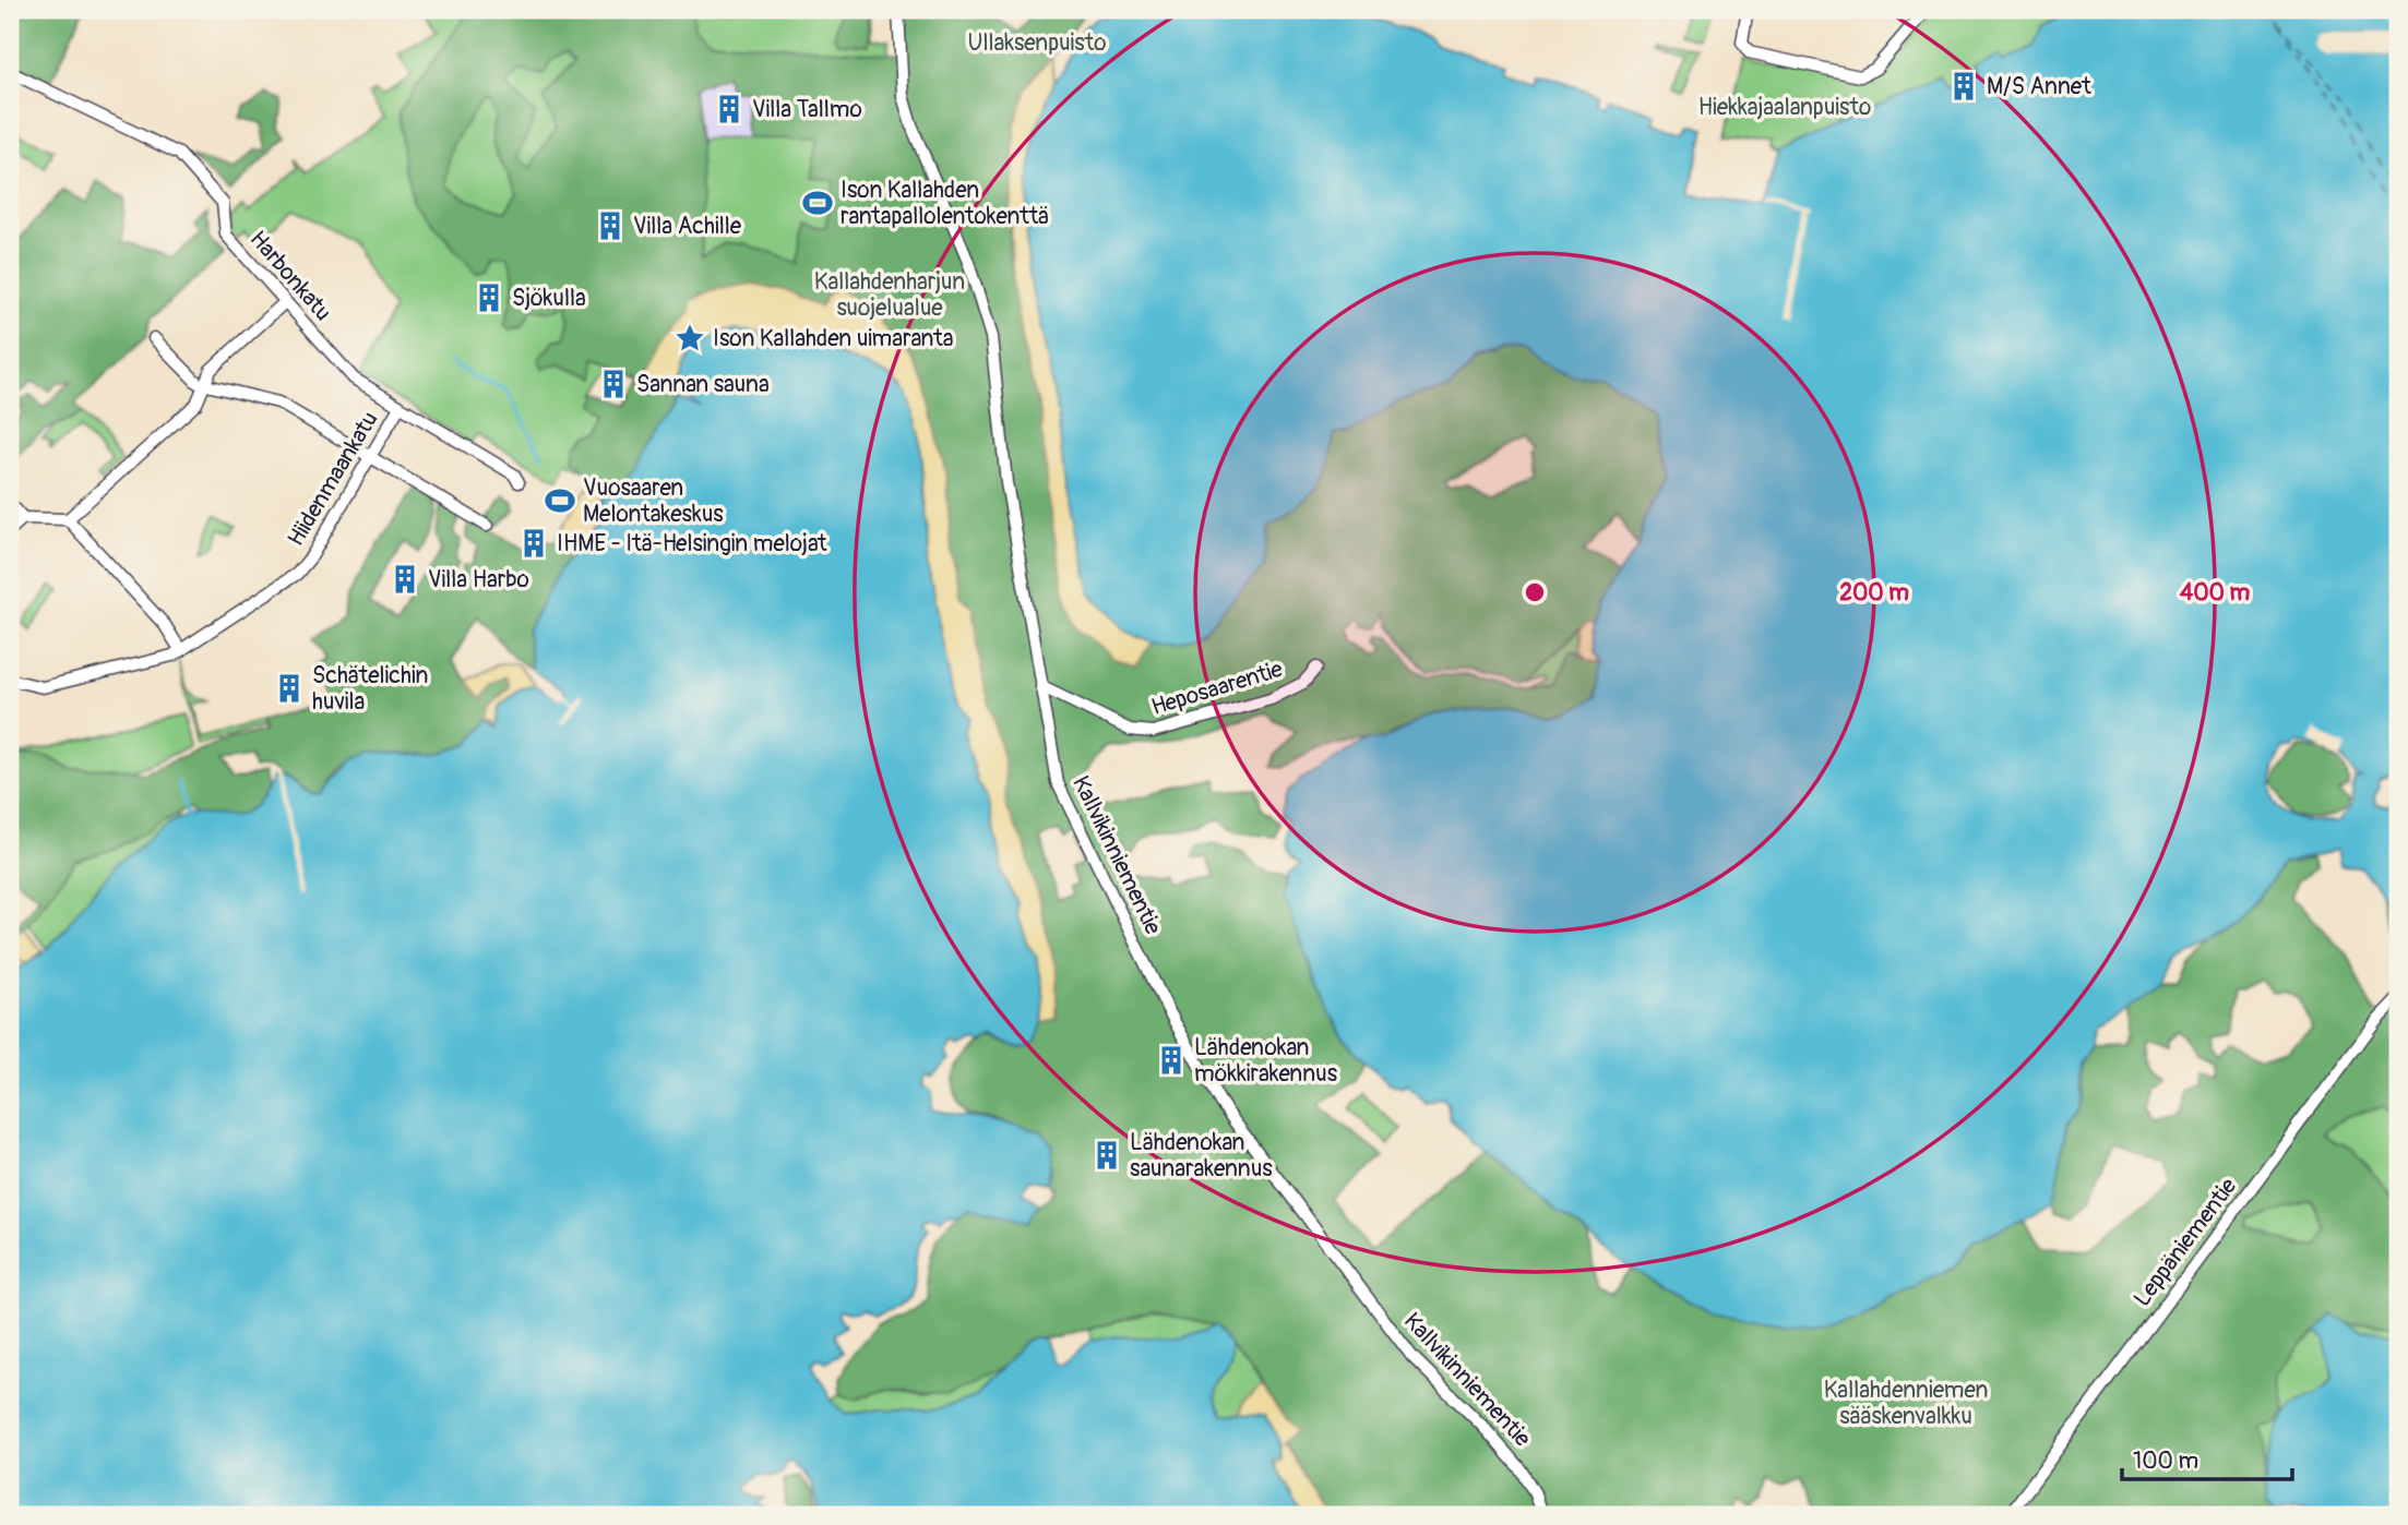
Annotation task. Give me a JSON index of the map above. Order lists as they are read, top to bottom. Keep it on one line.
{"streets":{"street":["Harbonkatu","Hiidenmaankatu","Heposaarentie","Kallvikinniementie","Leppäniementie"]},"crossings":[["Harbonkatu","Hiidenmaankatu"],["Heposaarentie","Kallvikinniementie"]],"parks":["Ullaksenpuisto","Hiekkajaalanpuisto","Kallahdenharjun suojelualue","Kallahdenniemen sääskenvalkku"],"places":{"building":["M/S Annet","Villa Tallmo","Villa Achille","Sjökulla","Sannan sauna","IHME - Itä-Helsingin melojat","Villa Harbo","Schätelichin huvila","Lähdenokan mökkirakennus","Lähdenokan saunarakennus"],"sports":["Ison Kallahden rantapallolentokenttä","Vuosaaren Melontakeskus"],"place":["Ison Kallahden uimaranta"]},"scale_bar":"100 m","rings":["200 m","400 m"]}
